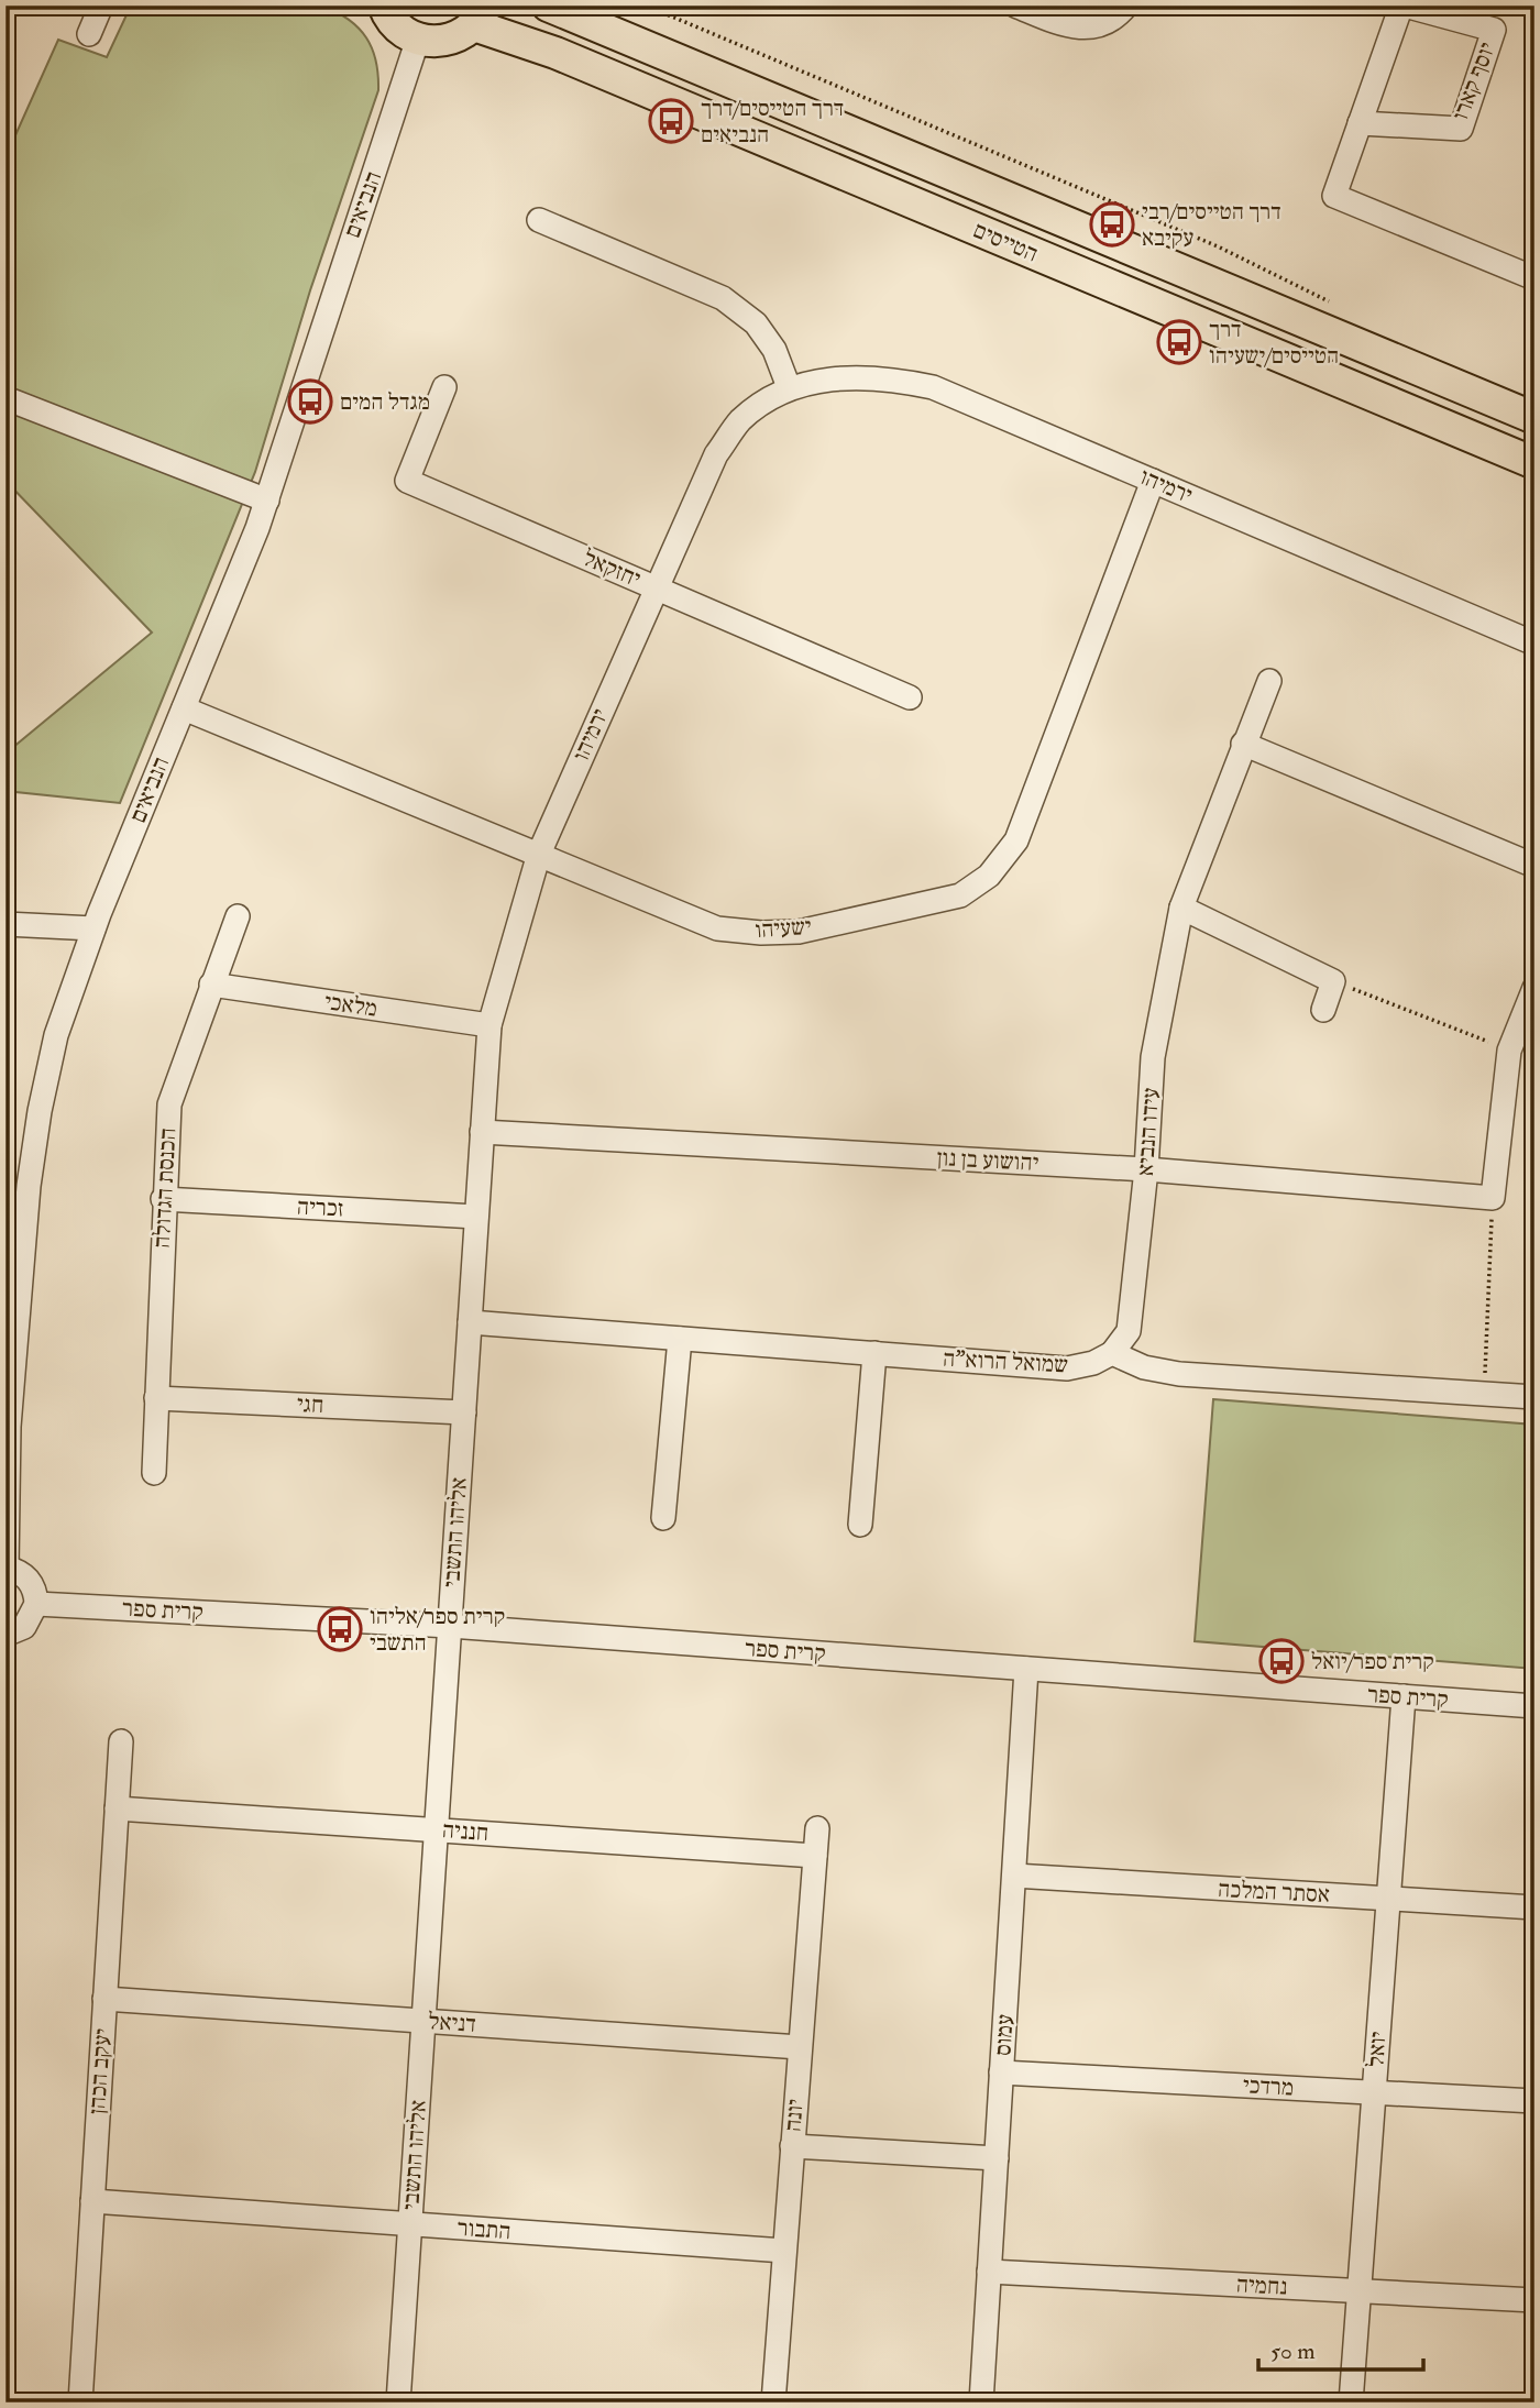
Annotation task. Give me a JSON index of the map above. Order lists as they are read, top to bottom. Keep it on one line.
{"streets":{"main road":["הטייסים"],"street":["יוסף קארו","הנביאים","ירמיהו","יחזקאל","ישעיהו","מלאכי","עידו הנביא","יהושוע בן נון","הכנסת הגדולה","זכריה","שמואל הרוא\"ה","חגי","אליהו התשבי","קרית ספר","חנניה","אסתר המלכה","דניאל","עמוס","יואל","יעקב הכהן","מרדכי","יונה","התבור","נחמיה"]},"crossings":[["הנביאים","ישעיהו"],["ירמיהו","יחזקאל"],["ירמיהו","ישעיהו"],["ירמיהו","אליהו התשבי"],["ישעיהו","אליהו התשבי"],["מלאכי","הכנסת הגדולה"],["מלאכי","אליהו התשבי"],["עידו הנביא","יהושוע בן נון"],["עידו הנביא","שמואל הרוא\"ה"],["יהושוע בן נון","אליהו התשבי"],["הכנסת הגדולה","זכריה"],["הכנסת הגדולה","חגי"],["זכריה","אליהו התשבי"],["שמואל הרוא\"ה","אליהו התשבי"],["חגי","אליהו התשבי"],["אליהו התשבי","קרית ספר"],["אליהו התשבי","חנניה"],["אליהו התשבי","דניאל"],["אליהו התשבי","התבור"],["קרית ספר","עמוס"],["קרית ספר","יואל"],["חנניה","יעקב הכהן"],["חנניה","יונה"],["אסתר המלכה","עמוס"],["אסתר המלכה","יואל"],["דניאל","יעקב הכהן"],["דניאל","יונה"],["עמוס","מרדכי"],["עמוס","נחמיה"],["יואל","מרדכי"],["יואל","נחמיה"],["יעקב הכהן","התבור"],["יונה","התבור"]],"places":{"bus stop":["דרך הטייסים/דרך הנביאים","דרך הטייסים/רבי עקיבא","דרך הטייסים/ישעיהו","מגדל המים","קרית ספר/אליהו התשבי","קרית ספר/יואל"]},"scale_bar":"50 m"}
